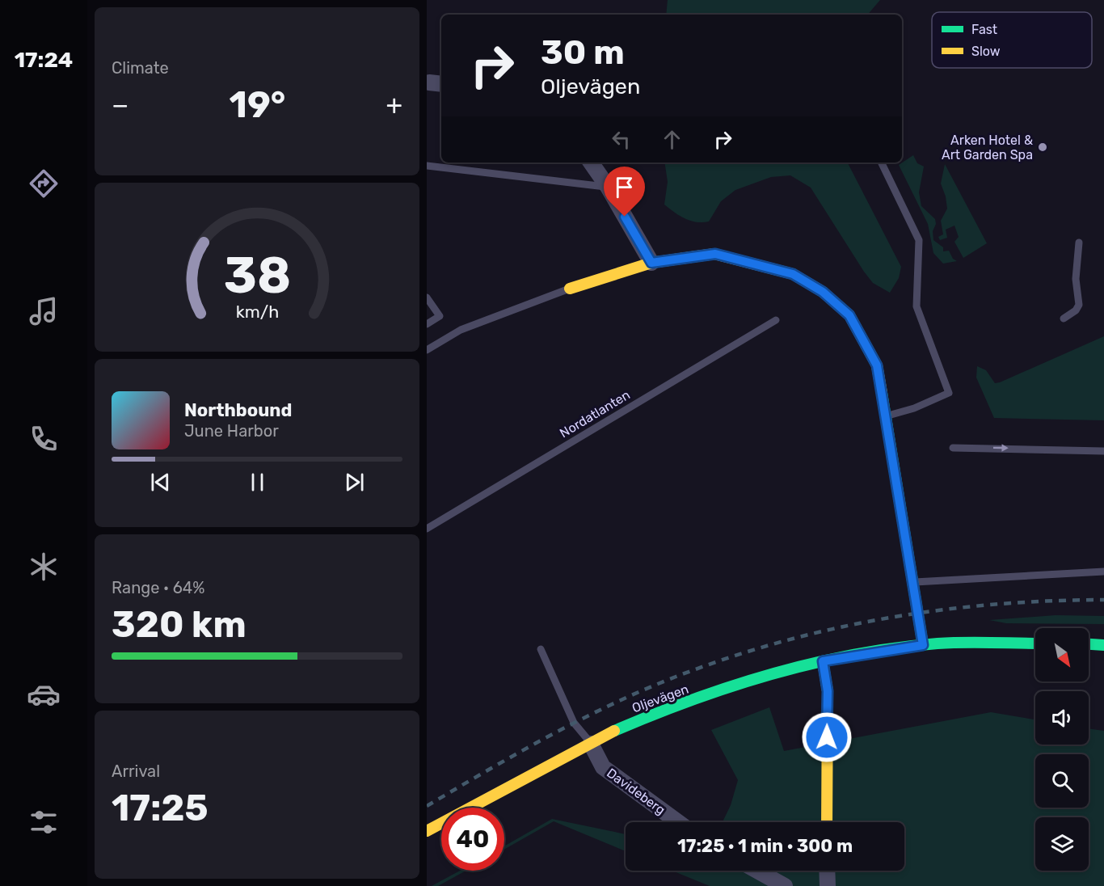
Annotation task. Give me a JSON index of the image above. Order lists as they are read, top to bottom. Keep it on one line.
{"streets":{"street":["Oljevägen","Davideberg"],"lane":["Nordatlanten"]},"crossings":[["Oljevägen","Davideberg"]],"places":["Arken Hotel & Art Garden Spa"],"legend":["Fast","Slow"],"north":"bottom right","page":{"tabs":"17:24","tile":["Climate",["Range · 64%","320 km"],["Arrival","17:25"]],"turn":["30 m","Oljevägen"],"heat":["−","19°","+"],"song":["Northbound","June Harbor"],"limit":"40","trip":"17:25 · 1 min · 300 m","gauge":["38","km/h"]}}
